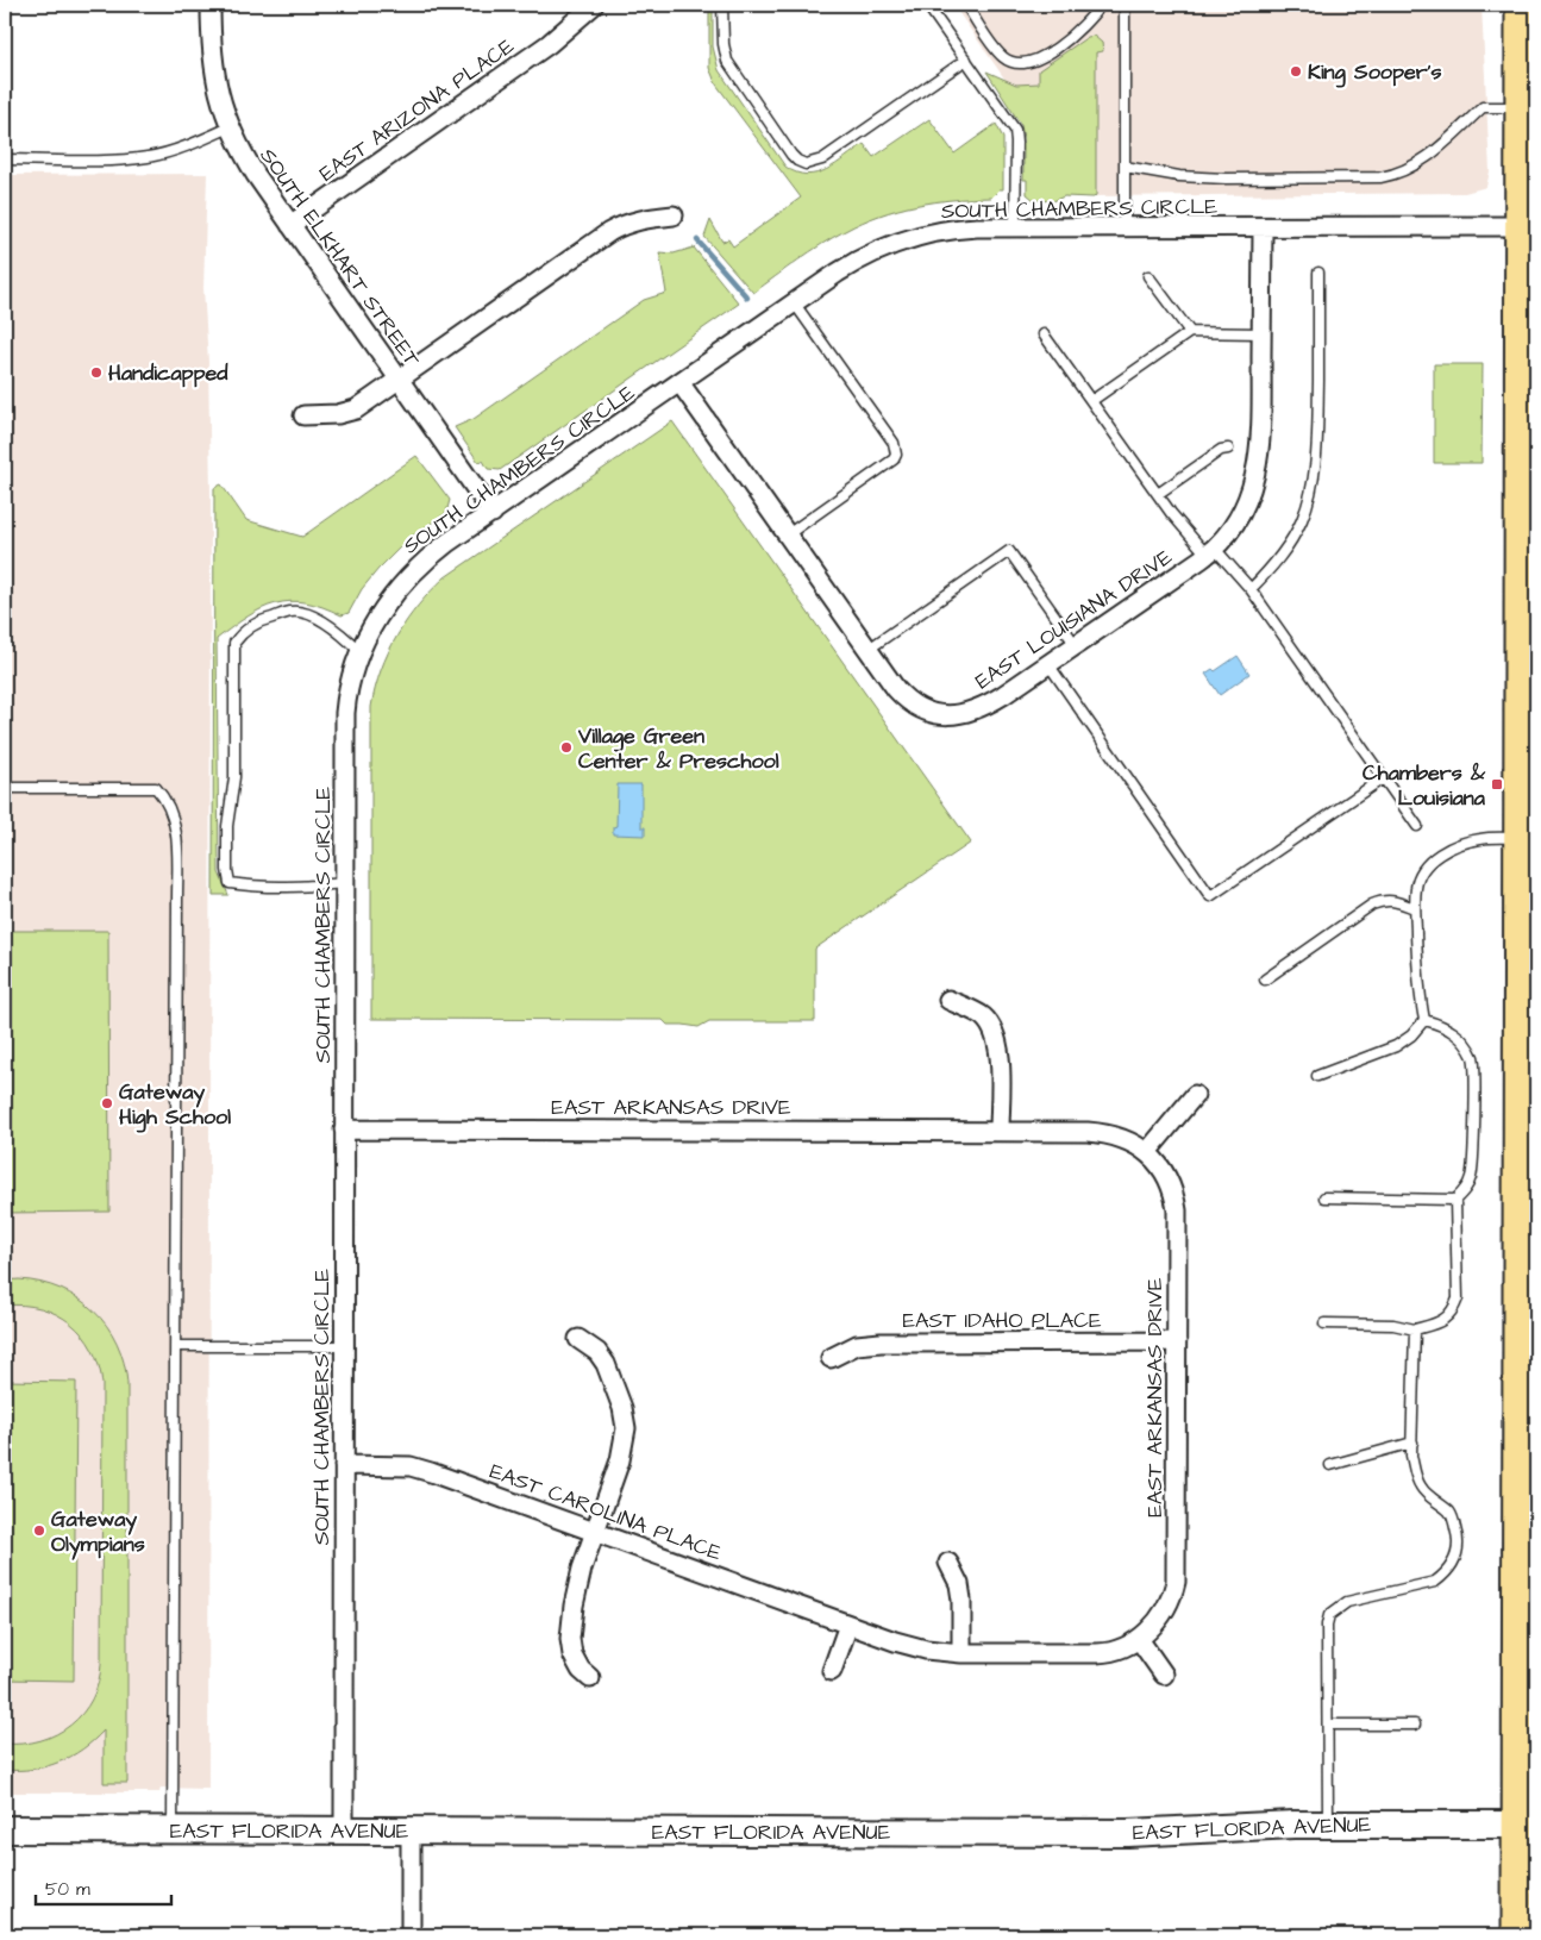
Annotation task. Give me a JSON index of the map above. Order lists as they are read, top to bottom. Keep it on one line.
{"streets":{"street":["EAST ARIZONA PLACE","SOUTH CHAMBERS CIRCLE","SOUTH ELKHART STREET","EAST LOUISIANA DRIVE","EAST ARKANSAS DRIVE","EAST IDAHO PLACE","EAST CAROLINA PLACE","EAST FLORIDA AVENUE"]},"crossings":[["EAST ARIZONA PLACE","SOUTH ELKHART STREET"],["SOUTH CHAMBERS CIRCLE","SOUTH ELKHART STREET"],["SOUTH CHAMBERS CIRCLE","EAST LOUISIANA DRIVE"],["SOUTH CHAMBERS CIRCLE","EAST ARKANSAS DRIVE"],["SOUTH CHAMBERS CIRCLE","EAST CAROLINA PLACE"],["SOUTH CHAMBERS CIRCLE","EAST FLORIDA AVENUE"],["EAST ARKANSAS DRIVE","EAST IDAHO PLACE"],["EAST ARKANSAS DRIVE","EAST CAROLINA PLACE"]],"places":{"other":["King Sooper's","Handicapped","Village Green Center & Preschool","Gateway High School","Gateway Olympians"],"transit":["Chambers & Louisiana"]},"scale_bar":"50 m"}
